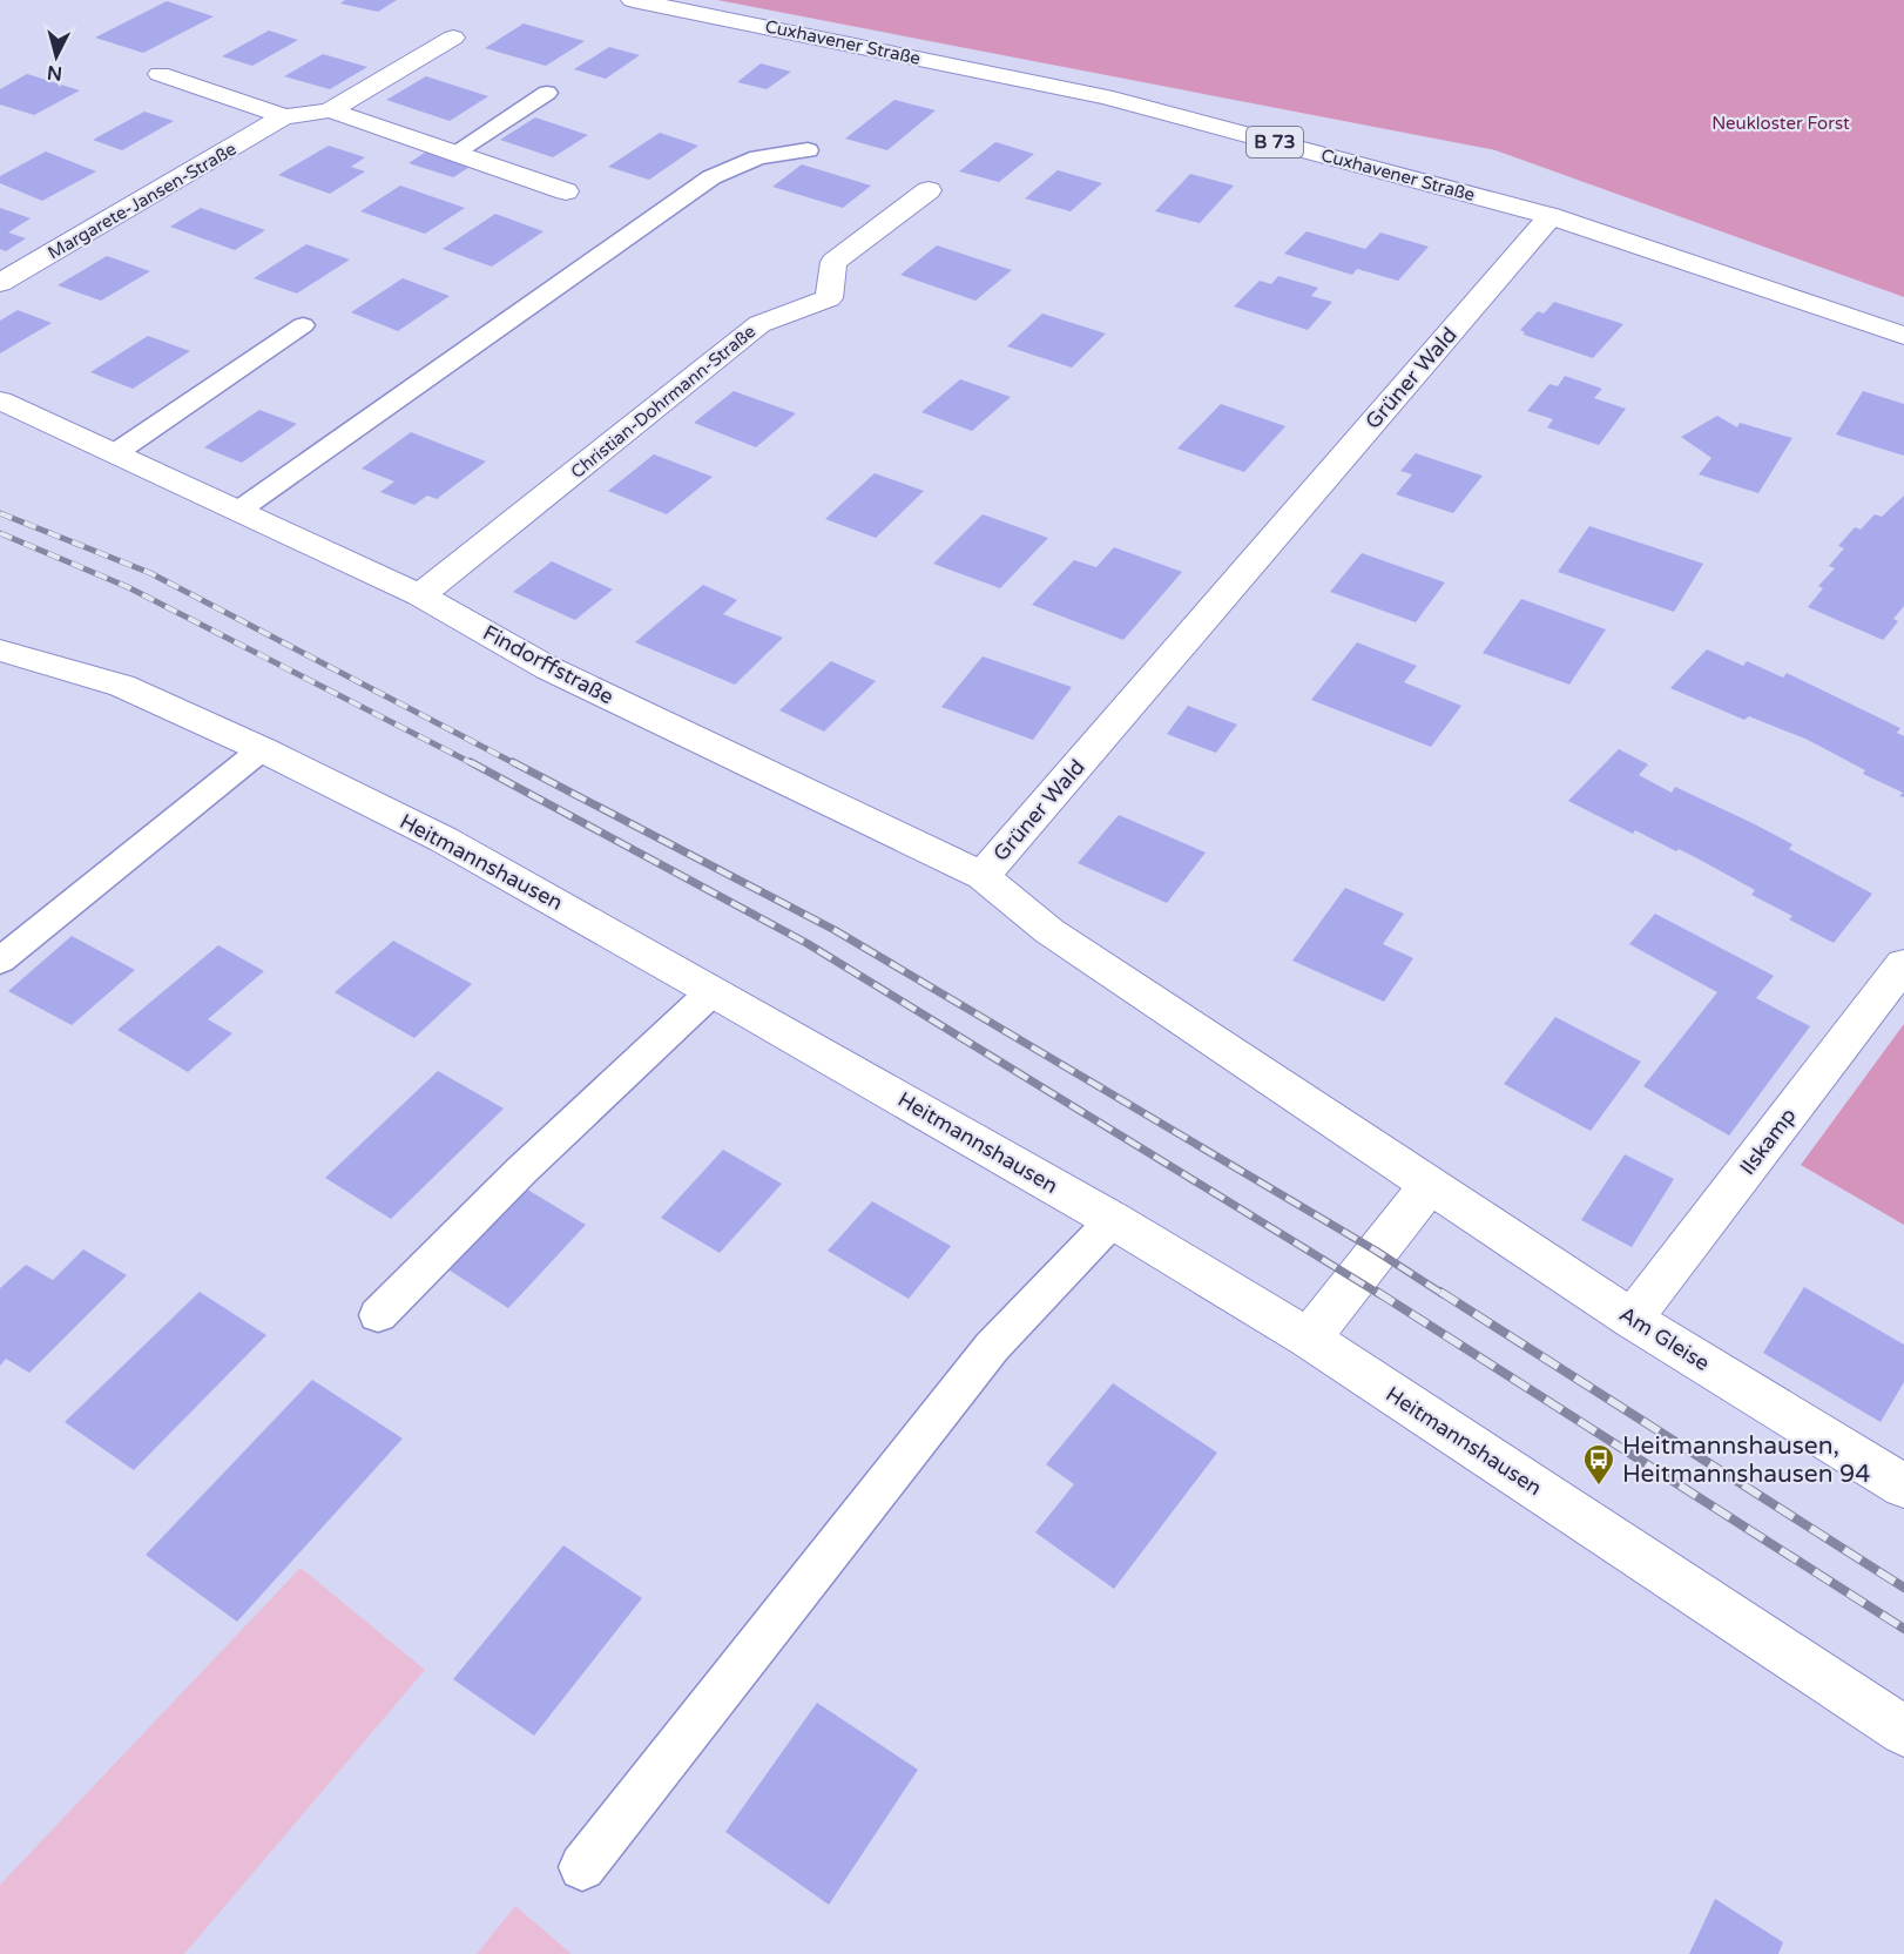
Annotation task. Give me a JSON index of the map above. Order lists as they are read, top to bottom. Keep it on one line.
{"streets":{"street":["Cuxhavener Straße","B 73","Margarete-Jansen-Straße","Grüner Wald","Christian-Dohrmann-Straße","Findorffstraße","Heitmannshausen","Ilskamp","Am Gleise"]},"crossings":[["Cuxhavener Straße","Grüner Wald"],["Grüner Wald","Findorffstraße"],["Grüner Wald","Am Gleise"],["Christian-Dohrmann-Straße","Findorffstraße"],["Ilskamp","Am Gleise"]],"parks":["Neukloster Forst"],"places":{"bus stop":["Heitmannshausen, Heitmannshausen 94"]},"north":"bottom"}
